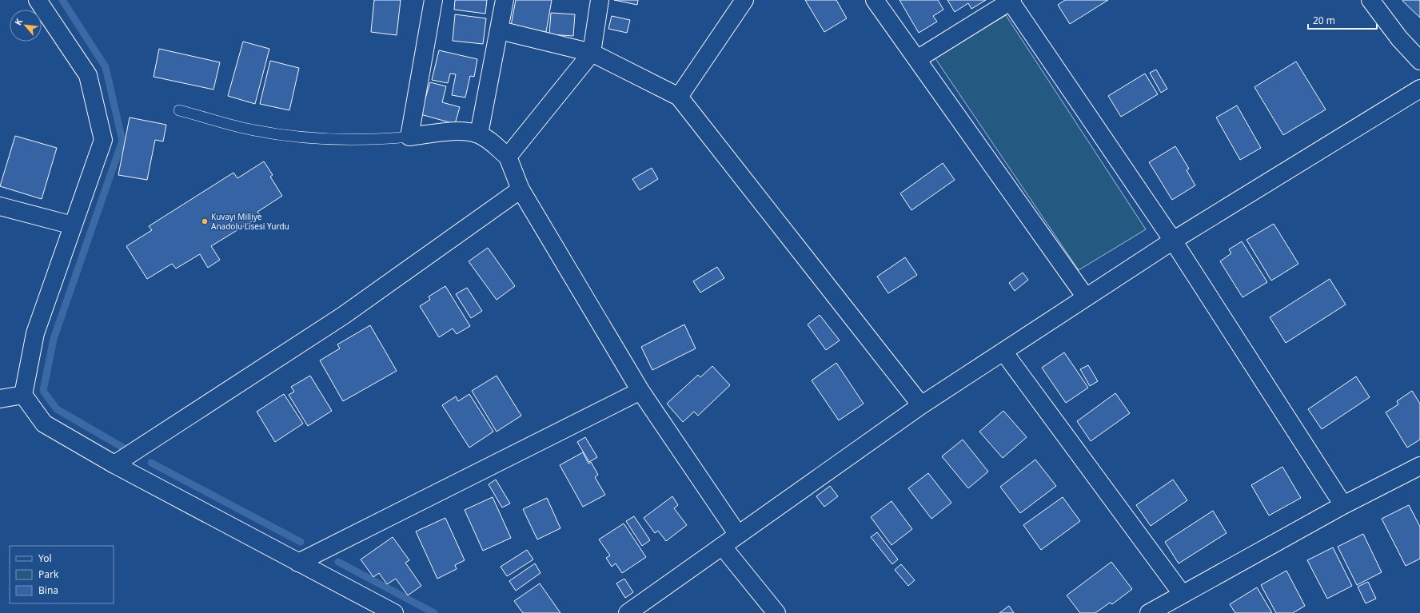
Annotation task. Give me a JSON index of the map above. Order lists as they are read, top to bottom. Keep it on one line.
{"places":["Kuvayi Milliye Anadolu Lisesi Yurdu"],"legend":["Yol","Park","Bina"],"scale_bar":"20 m","north":"top left"}
